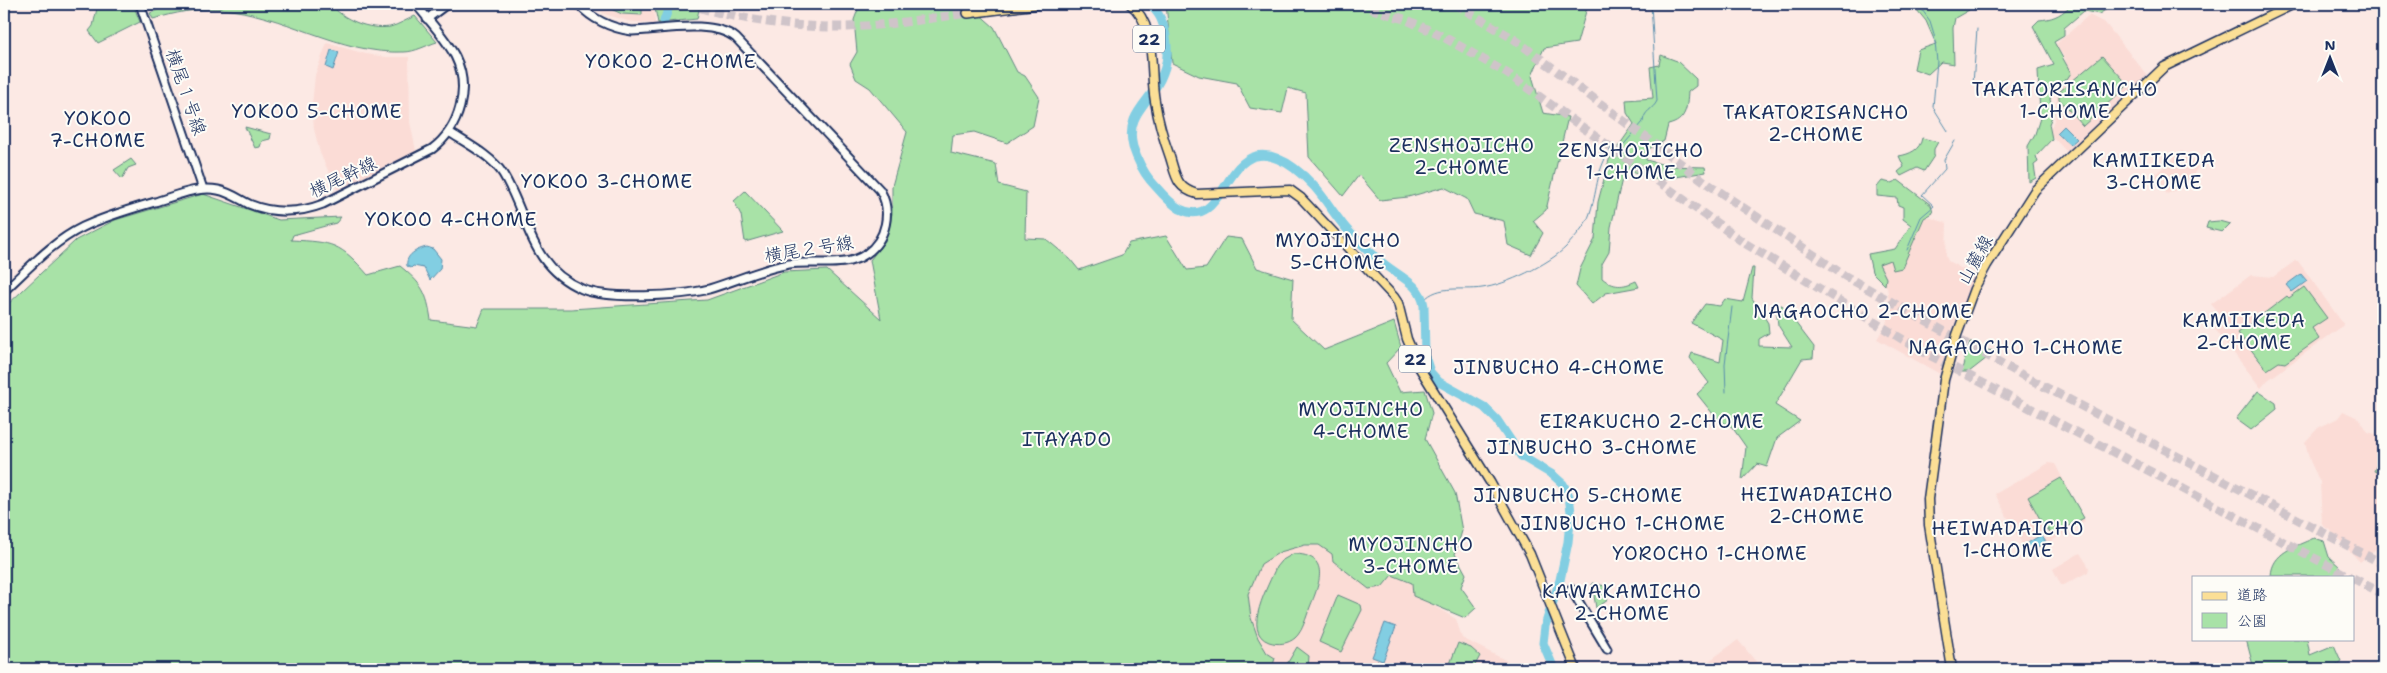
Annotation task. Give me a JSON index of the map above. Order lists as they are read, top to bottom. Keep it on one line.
{"streets":{"main road":["22","山麓線"],"street":["横尾１号線","横尾幹線","横尾２号線"]},"crossings":[["横尾１号線","横尾幹線"],["横尾幹線","横尾２号線"]],"districts":["YOKOO 2-CHOME","TAKATORISANCHO 1-CHOME","YOKOO 5-CHOME","TAKATORISANCHO 2-CHOME","YOKOO 7-CHOME","ZENSHOJICHO 2-CHOME","ZENSHOJICHO 1-CHOME","KAMIIKEDA 3-CHOME","YOKOO 3-CHOME","YOKOO 4-CHOME","MYOJINCHO 5-CHOME","NAGAOCHO 2-CHOME","KAMIIKEDA 2-CHOME","NAGAOCHO 1-CHOME","JINBUCHO 4-CHOME","MYOJINCHO 4-CHOME","EIRAKUCHO 2-CHOME","ITAYADO","JINBUCHO 3-CHOME","HEIWADAICHO 2-CHOME","JINBUCHO 5-CHOME","JINBUCHO 1-CHOME","HEIWADAICHO 1-CHOME","MYOJINCHO 3-CHOME","YOROCHO 1-CHOME","KAWAKAMICHO 2-CHOME"],"legend":["道路","公園"],"north":"top"}
